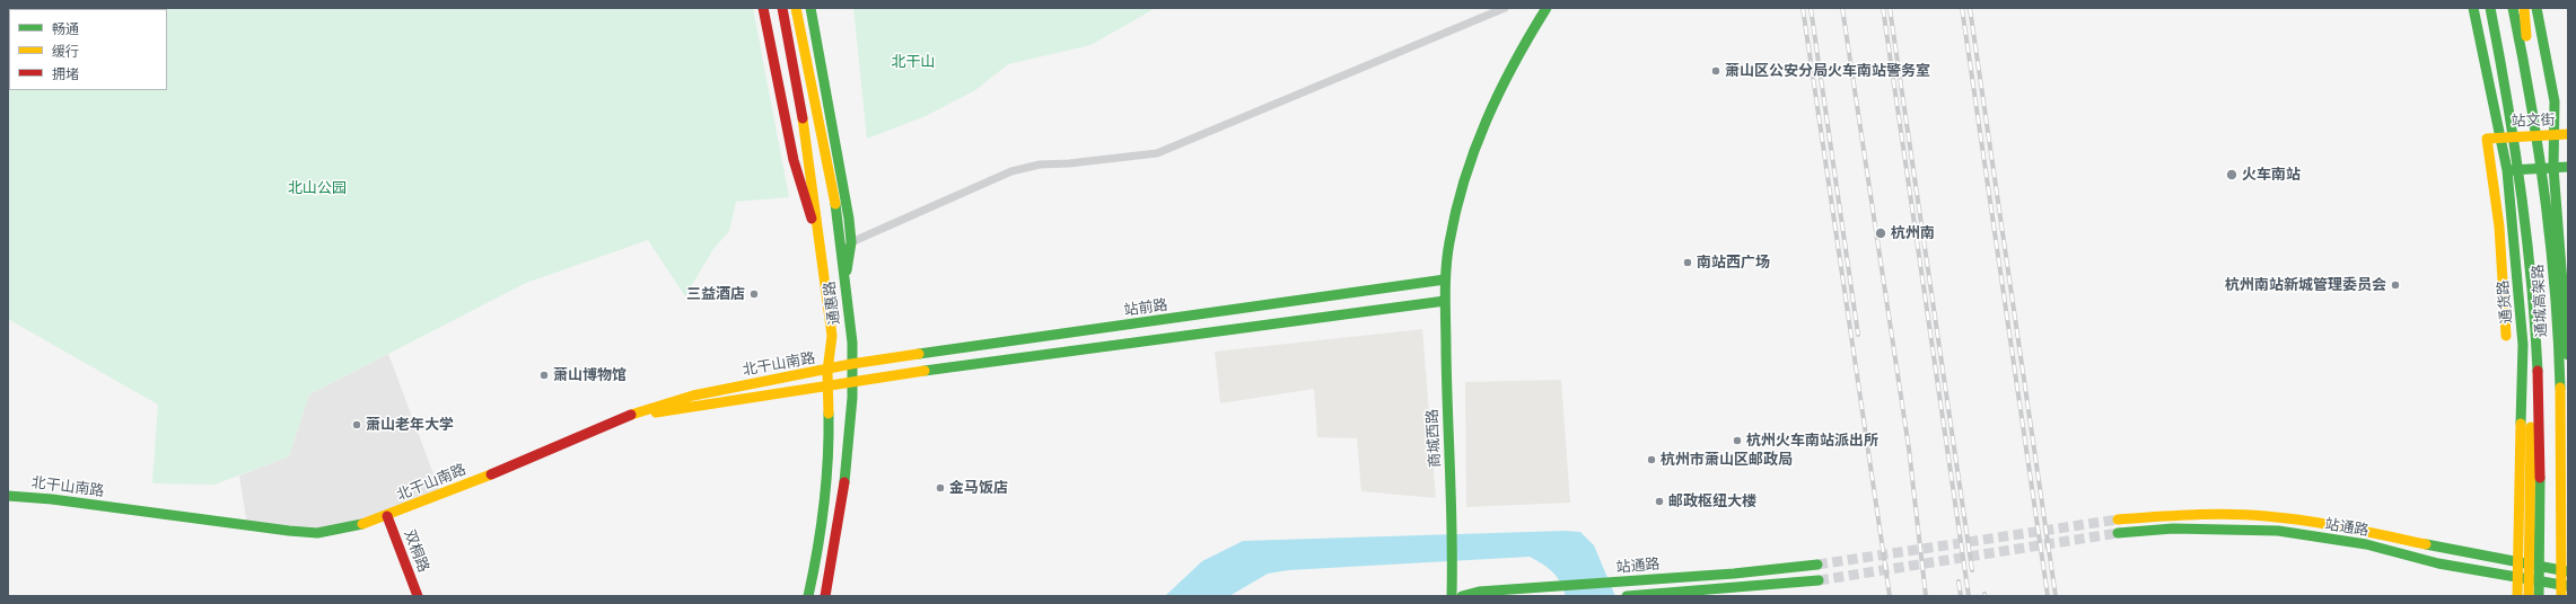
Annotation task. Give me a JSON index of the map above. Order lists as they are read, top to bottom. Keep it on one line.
{"streets":{"main road":["站文街","通城高架路","通货路","通惠路","站前路","北干山南路","商城西路","站通路","双桐路"]},"crossings":[["站文街","通货路"],["通货路","站通路"],["通惠路","站前路"],["通惠路","北干山南路"],["站前路","北干山南路"],["站前路","商城西路"],["北干山南路","双桐路"]],"parks":["北干山","北山公园"],"places":["萧山区公安分局火车南站警务室","火车南站","杭州南","南站西广场","杭州南站新城管理委员会","三益酒店","萧山博物馆","萧山老年大学","杭州火车南站派出所","杭州市萧山区邮政局","金马饭店","邮政枢纽大楼"],"legend":["畅通","缓行","拥堵"]}
